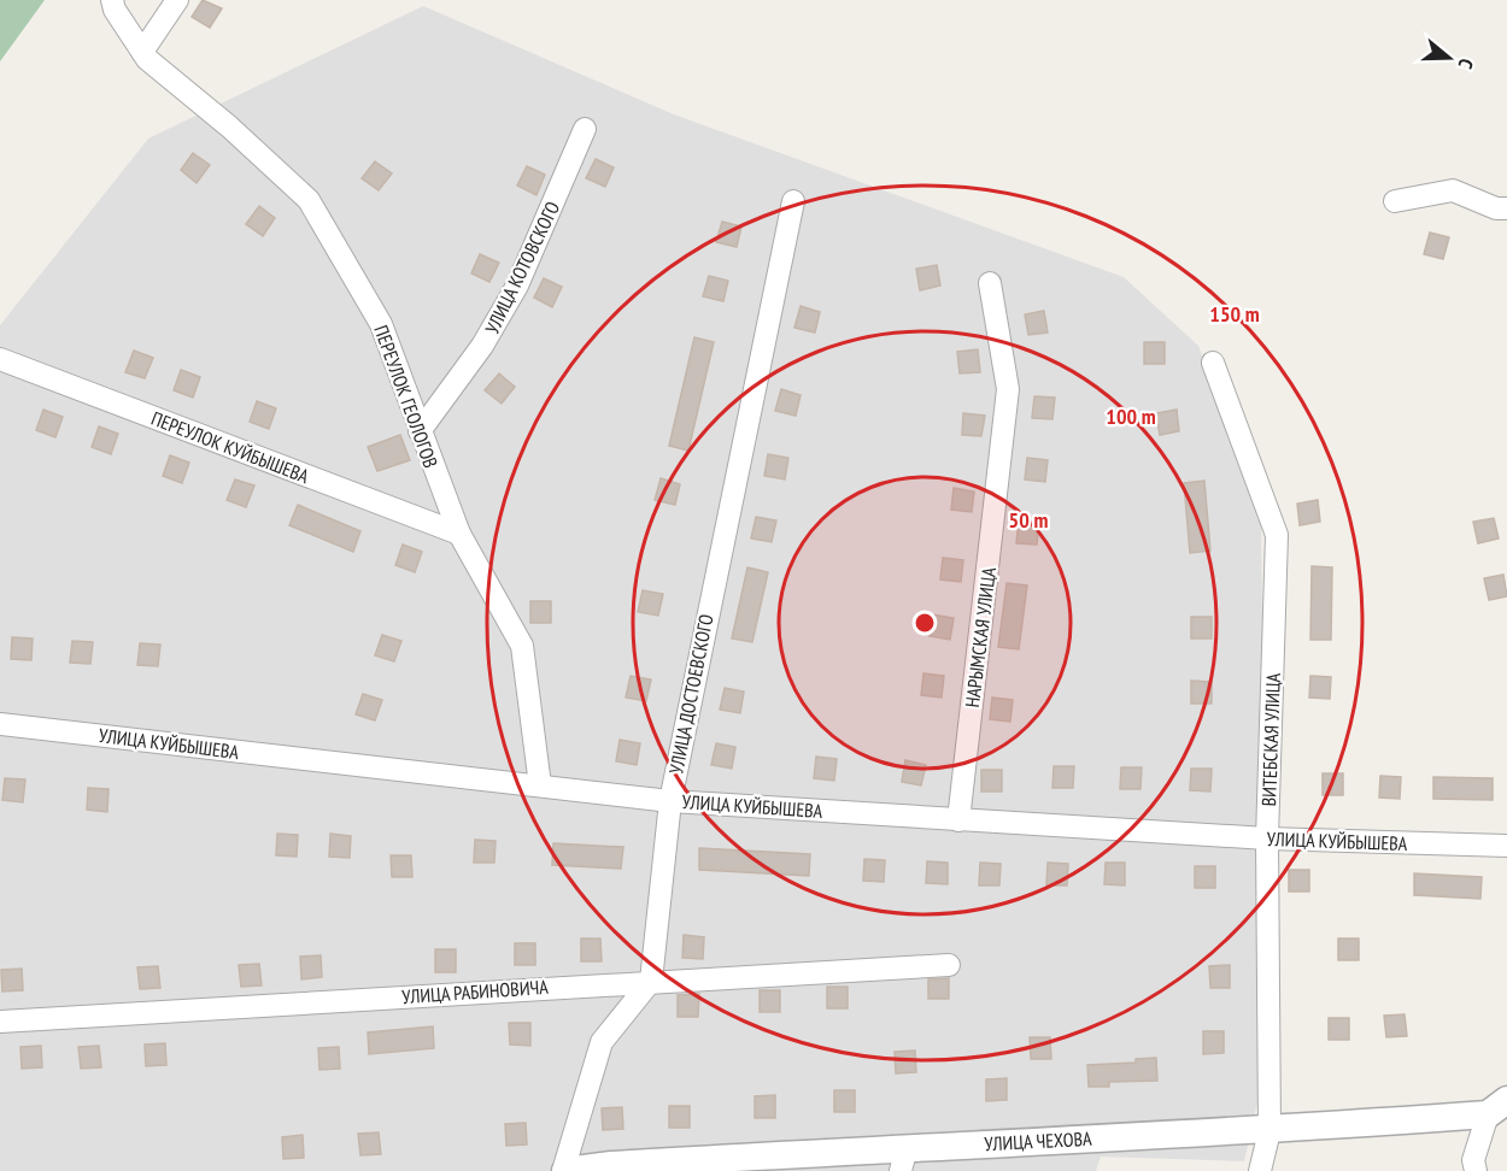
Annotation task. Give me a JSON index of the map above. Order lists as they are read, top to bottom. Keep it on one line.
{"streets":{"street":["УЛИЦА КОТОВСКОГО","ПЕРЕУЛОК ГЕОЛОГОВ","ПЕРЕУЛОК КУЙБЫШЕВА","НАРЫМСКАЯ УЛИЦА","УЛИЦА ДОСТОЕВСКОГО","ВИТЕБСКАЯ УЛИЦА","УЛИЦА КУЙБЫШЕВА","УЛИЦА РАБИНОВИЧА","УЛИЦА ЧЕХОВА"]},"crossings":[["УЛИЦА КОТОВСКОГО","ПЕРЕУЛОК ГЕОЛОГОВ"],["ПЕРЕУЛОК ГЕОЛОГОВ","ПЕРЕУЛОК КУЙБЫШЕВА"],["ПЕРЕУЛОК ГЕОЛОГОВ","УЛИЦА КУЙБЫШЕВА"],["НАРЫМСКАЯ УЛИЦА","УЛИЦА КУЙБЫШЕВА"],["УЛИЦА ДОСТОЕВСКОГО","УЛИЦА КУЙБЫШЕВА"],["УЛИЦА ДОСТОЕВСКОГО","УЛИЦА РАБИНОВИЧА"],["ВИТЕБСКАЯ УЛИЦА","УЛИЦА КУЙБЫШЕВА"],["ВИТЕБСКАЯ УЛИЦА","УЛИЦА ЧЕХОВА"]],"north":"right","rings":["150 m","100 m","50 m"]}
